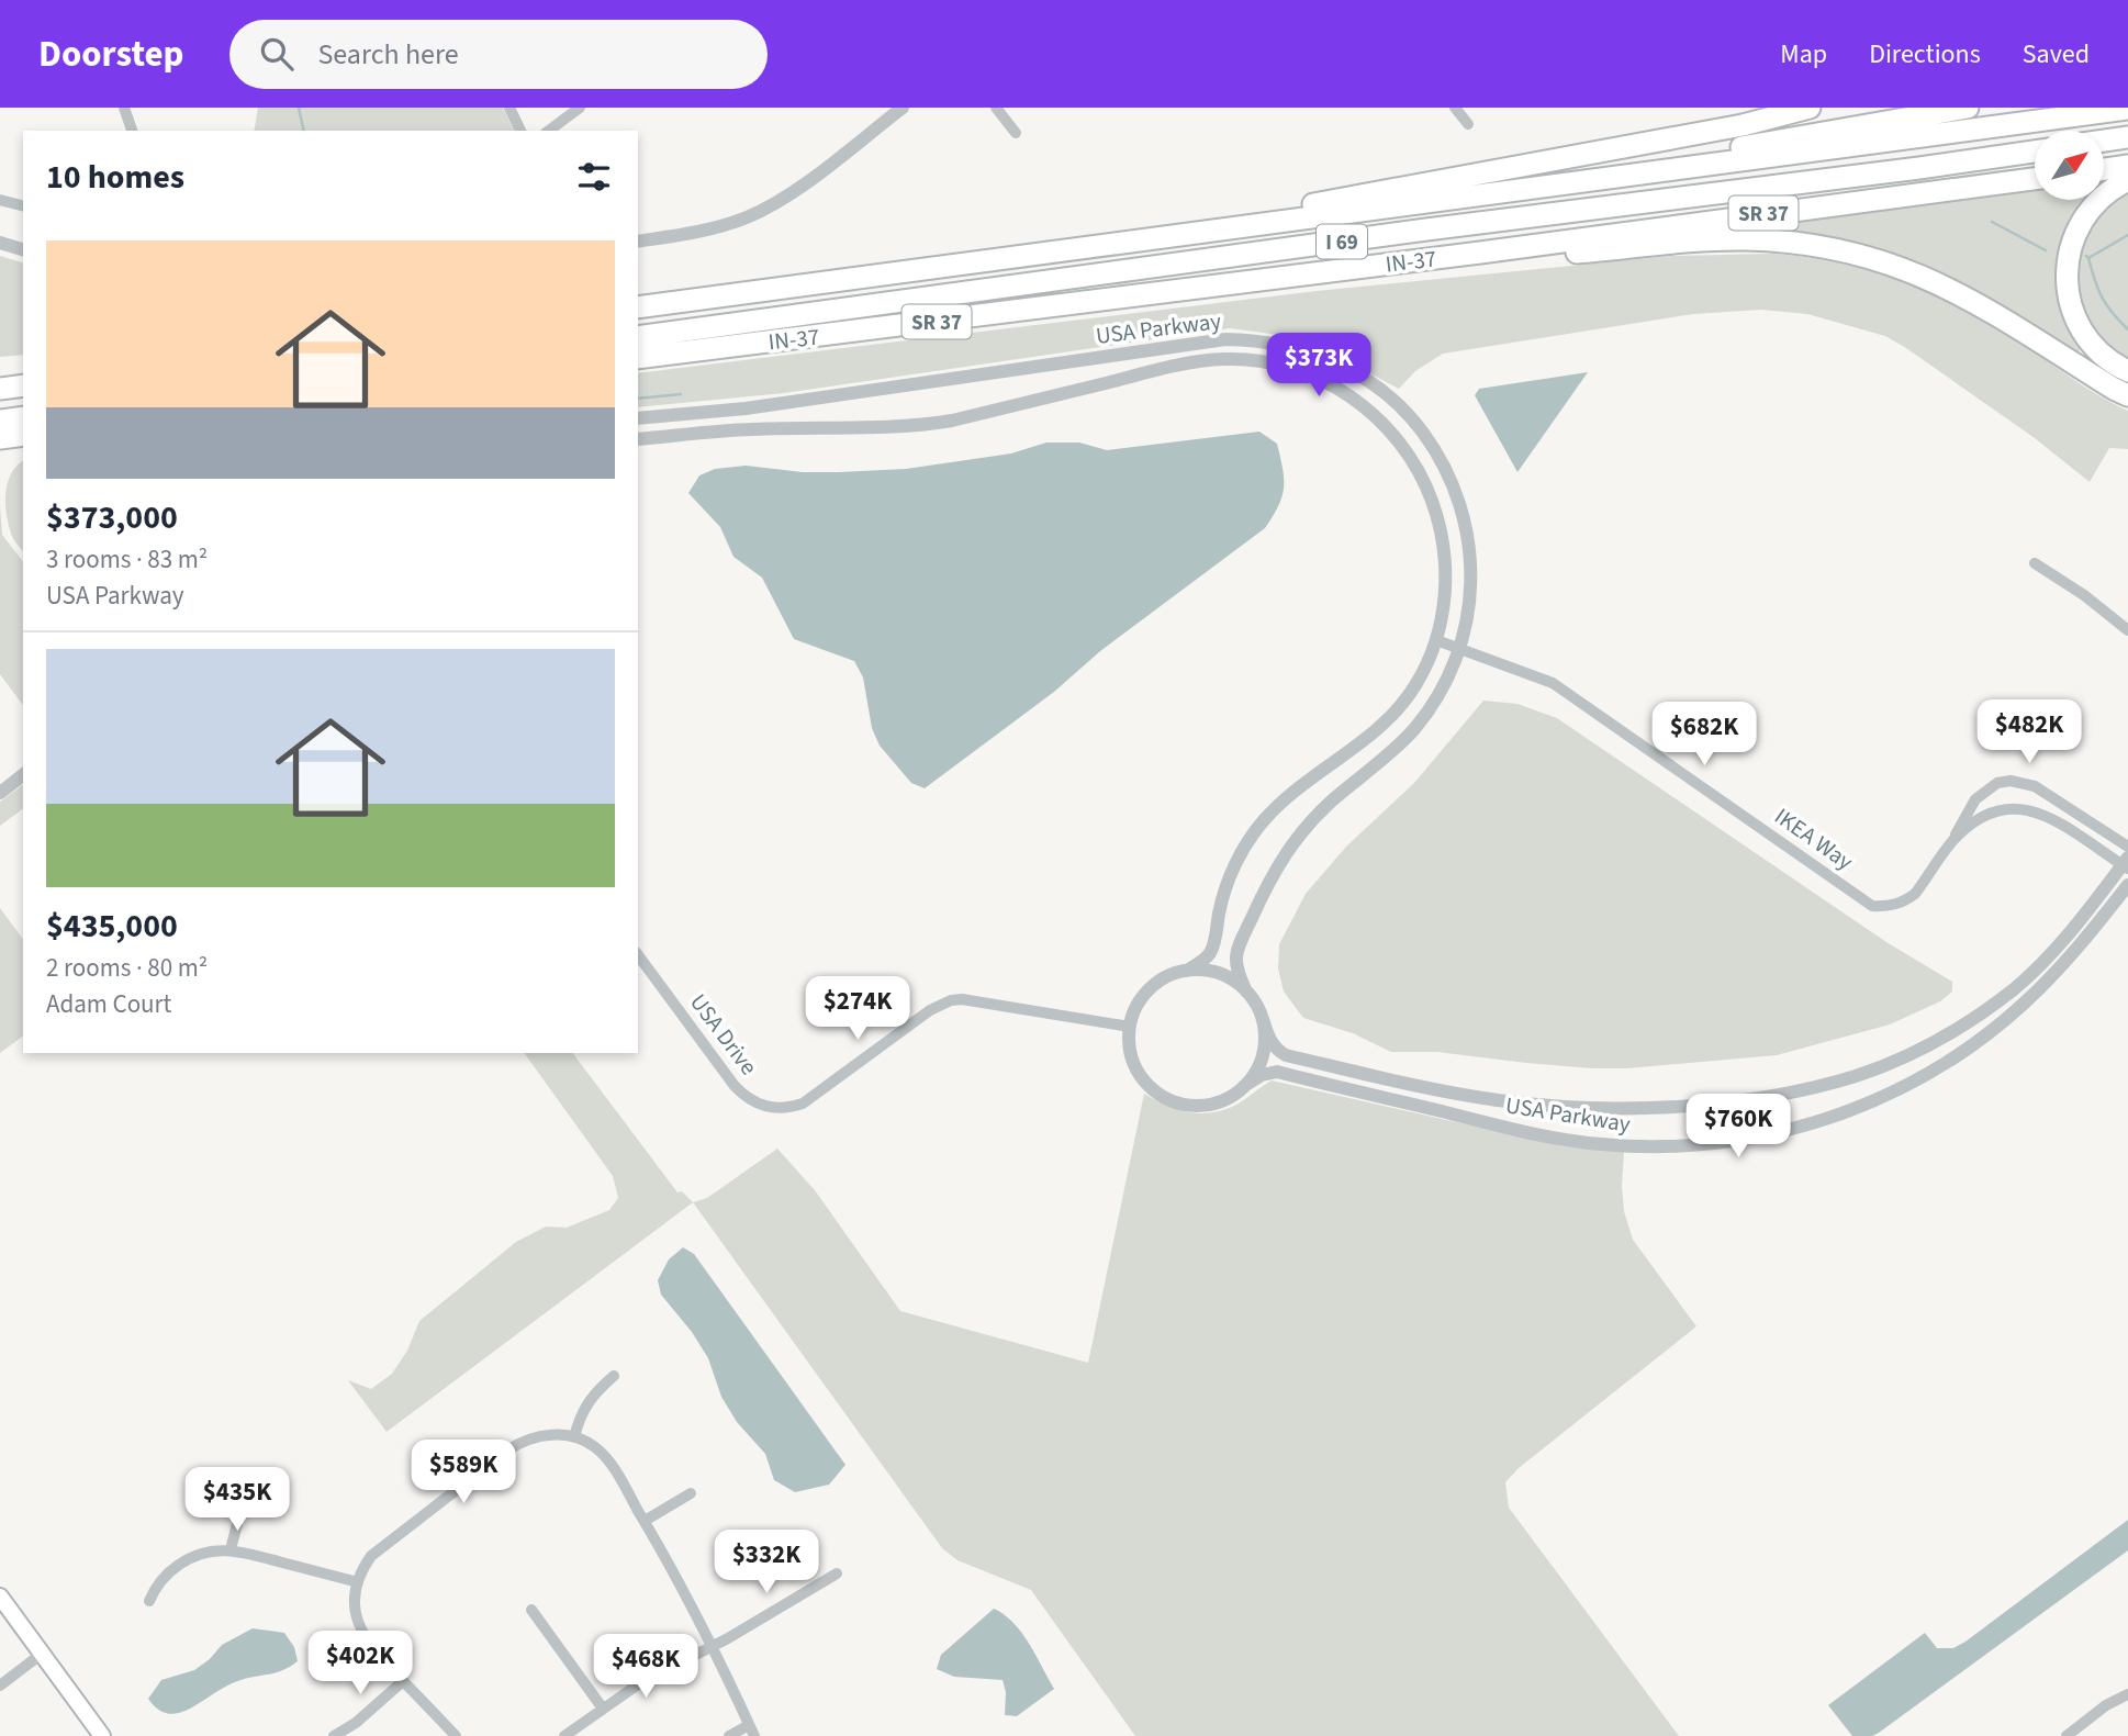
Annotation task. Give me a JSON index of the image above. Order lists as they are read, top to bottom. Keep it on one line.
{"streets":{"highway":["SR 37","I 69","IN-37"],"street":["USA Parkway","IKEA Way","USA Drive"]},"crossings":[["USA Parkway","IKEA Way"],["USA Parkway","USA Drive"]],"north":"top right","page":{"header":"Doorstep","search":"Search here","nav":["Map","Directions","Saved"],"heading":"10 homes","list":[{"name":"$373,000","note":"3 rooms · 83 m² · USA Parkway"},{"name":"$435,000","note":"2 rooms · 80 m² · Adam Court"}],"price":["$373K","$482K","$682K","$274K","$760K","$589K","$435K","$332K","$402K","$468K"]}}
